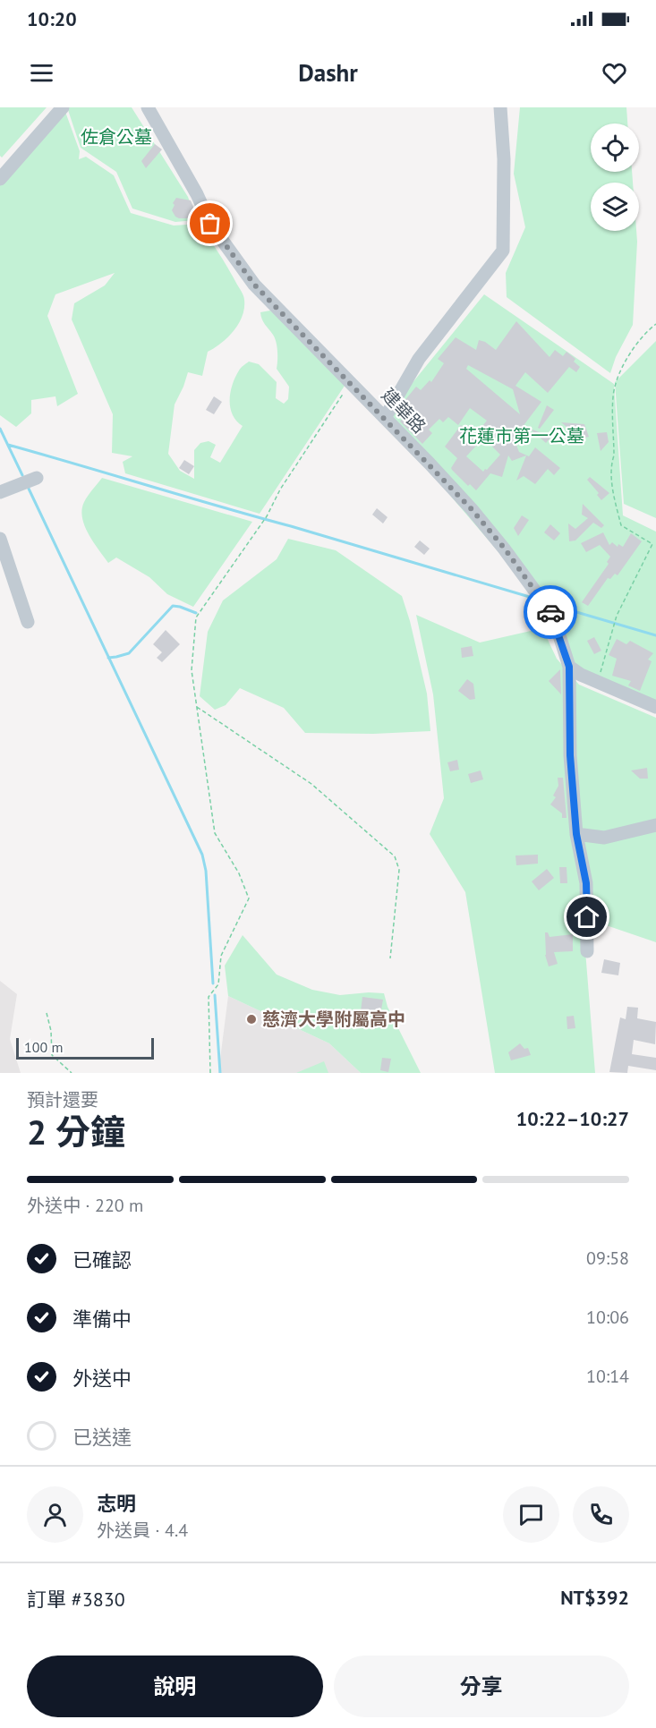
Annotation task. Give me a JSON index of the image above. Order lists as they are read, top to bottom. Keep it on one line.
{"streets":{"street":["建華路"]},"parks":["佐倉公墓","花蓮市第一公墓"],"places":["慈濟大學附屬高中"],"scale_bar":"100 m","page":{"status":"10:20","header":"Dashr","scale":"100 m","heading":["2 分鐘","預計還要","10:22–10:27"],"panel":["志明","外送員 · 4.4","訂單 #3830","NT$392"],"bar":"外送中 · 220 m","list":[["已確認","09:58"],["準備中","10:06"],["外送中","10:14"],"已送達"],"buttons":["說明","分享"]}}
